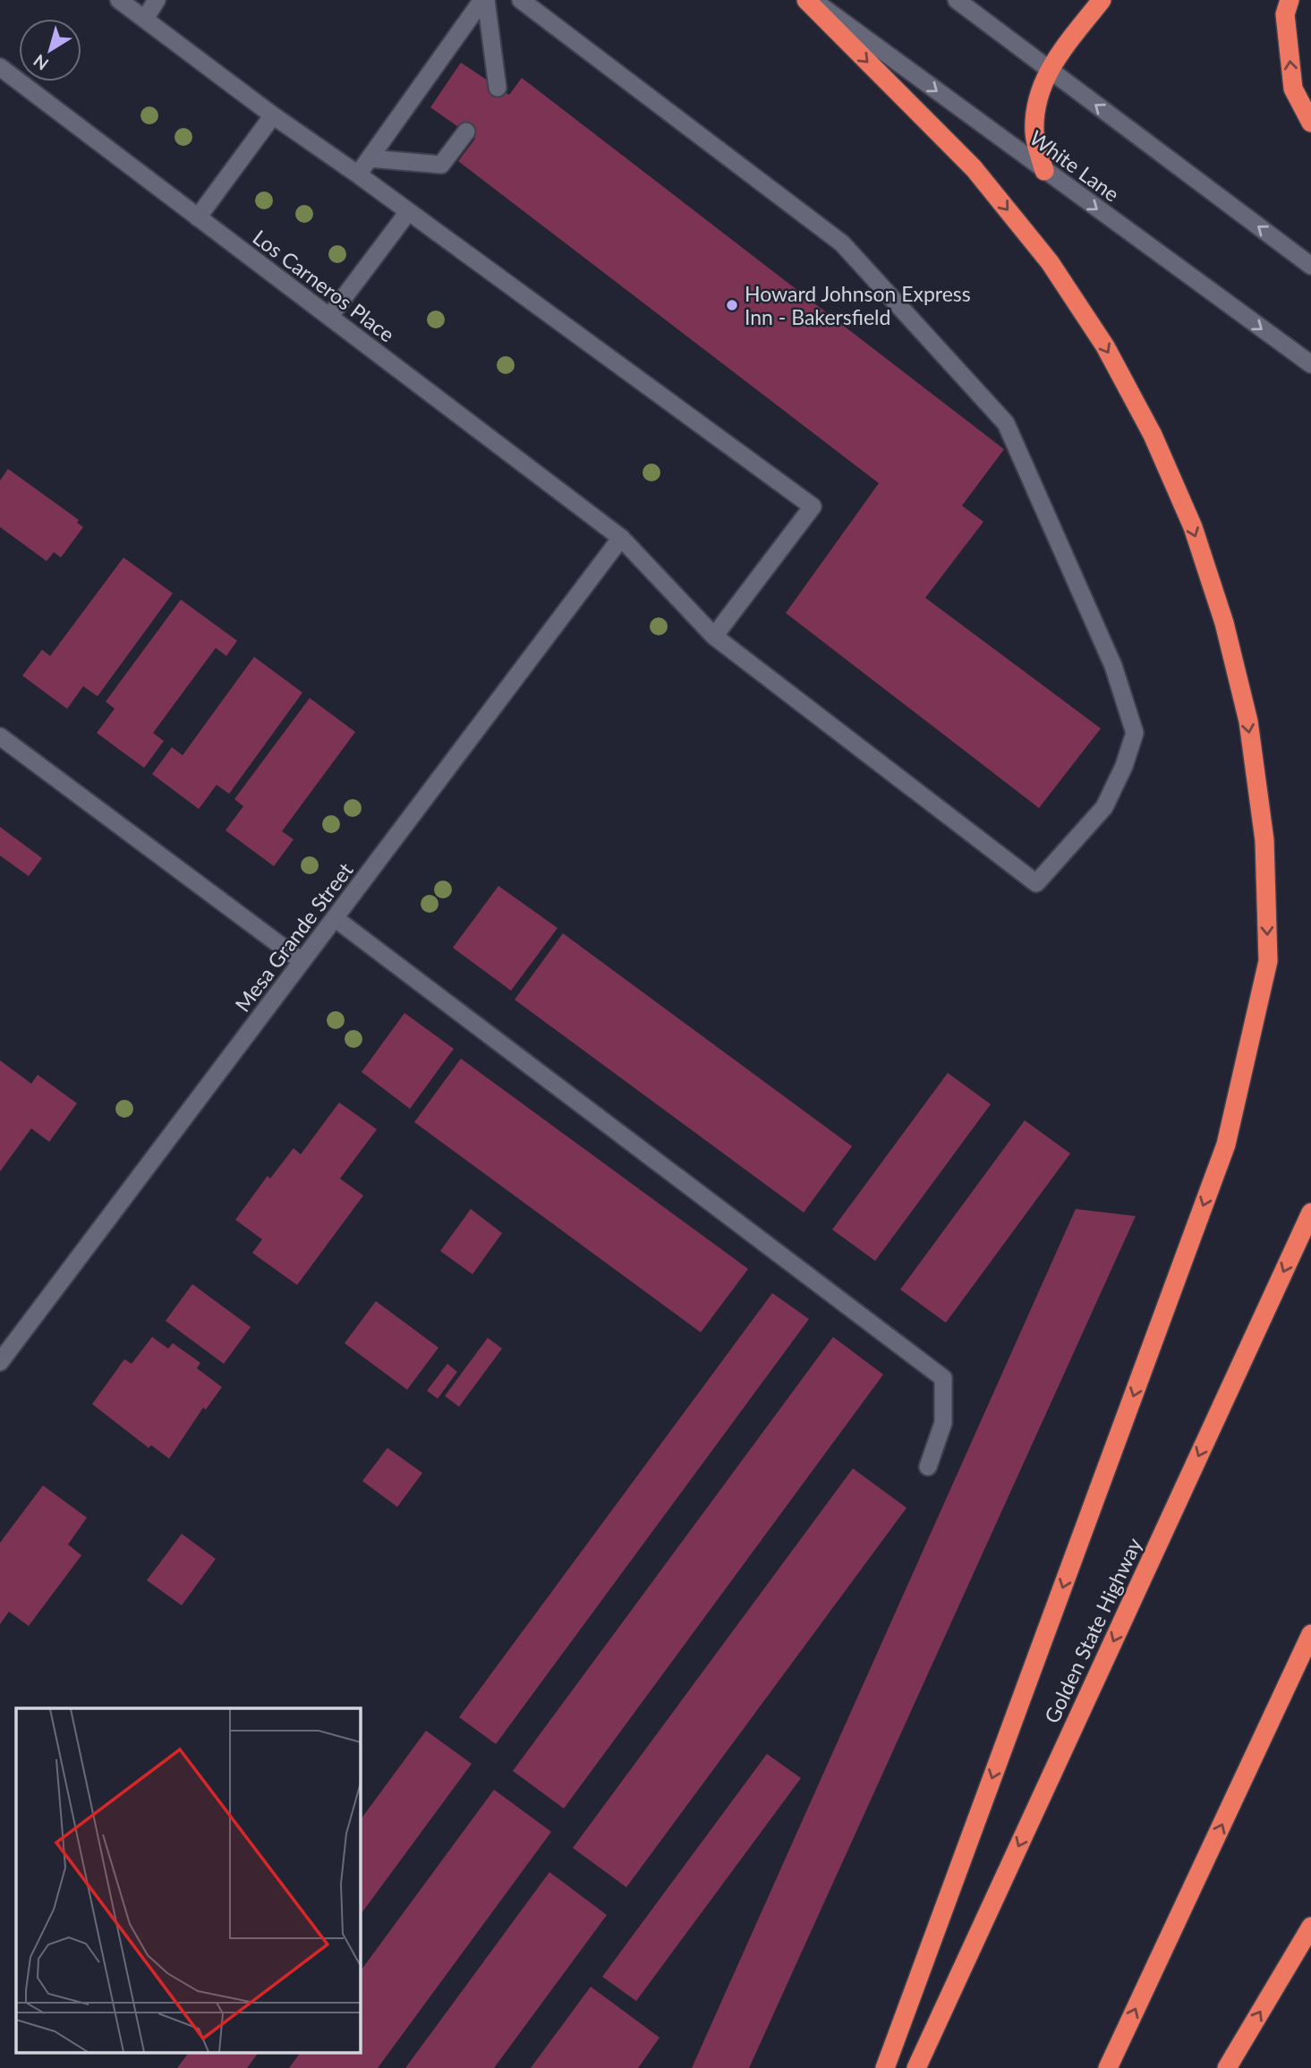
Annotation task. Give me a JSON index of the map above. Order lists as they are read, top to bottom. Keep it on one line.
{"streets":{"highway":["Golden State Highway"],"street":["White Lane","Los Carneros Place","Mesa Grande Street"]},"crossings":[["Los Carneros Place","Mesa Grande Street"]],"one_way":["Golden State Highway"],"places":["Howard Johnson Express Inn - Bakersfield"],"north":"bottom left"}
